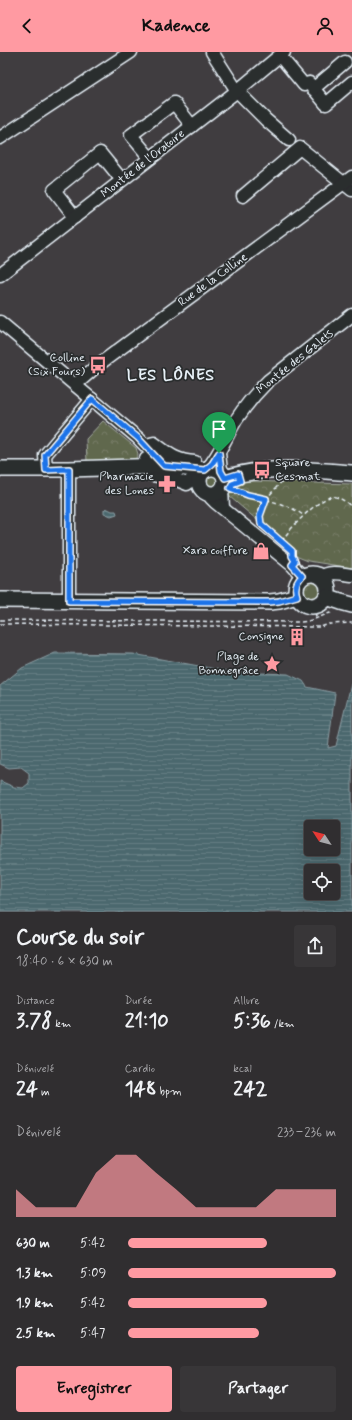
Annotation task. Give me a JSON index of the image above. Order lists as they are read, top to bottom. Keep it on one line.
{"streets":{"street":["Montée de l'Oratoire","Rue de la Colline","Montée des Galets"]},"districts":["LES LÔNES"],"places":{"bus stop":["Colline (Six Fours)","Square Cesmat"],"pharmacy":["Pharmacie des Lones"],"shop":["Xara coiffure"],"building":["Consigne"],"place":["Plage de Bonnegrâce"]},"north":"top left","page":{"header":"Kadence","heading":["Course du soir","18:40 · 6 × 630 m"],"stats":[["Distance","3.78 km"],["Durée","21:10"],["Allure","5:36 /km"],["Dénivelé","24 m"],["Cardio","148 bpm"],["kcal","242"]],"chart":["Dénivelé","233–236 m"],"list":[{"name":"630 m","note":"5:42"},{"name":"1.3 km","note":"5:09"},{"name":"1.9 km","note":"5:42"},{"name":"2.5 km","note":"5:47"}],"buttons":["Enregistrer","Partager"]}}
